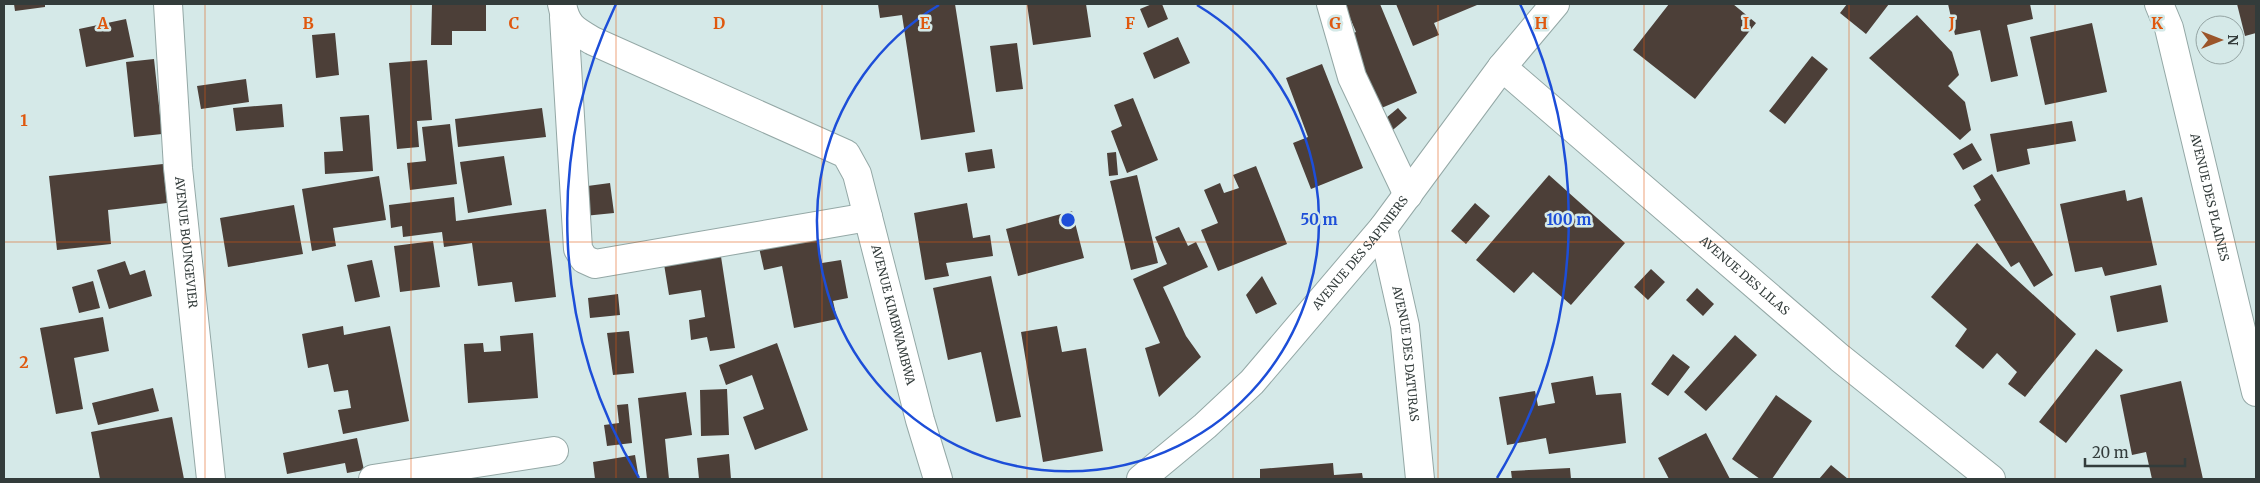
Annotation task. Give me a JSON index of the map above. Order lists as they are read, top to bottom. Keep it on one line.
{"streets":{"street":["AVENUE DES PLAINES","AVENUE BOUNGEVIER","AVENUE DES SAPINIERS","AVENUE DES LILAS","AVENUE KIMBWAMBWA","AVENUE DES DATURAS"]},"crossings":[["AVENUE DES SAPINIERS","AVENUE DES LILAS"],["AVENUE DES SAPINIERS","AVENUE DES DATURAS"]],"scale_bar":"20 m","north":"right","grid":{"columns":["A","B","C","D","E","F","G","H","I","J","K"],"rows":["1","2"]},"rings":["50 m","100 m"]}
